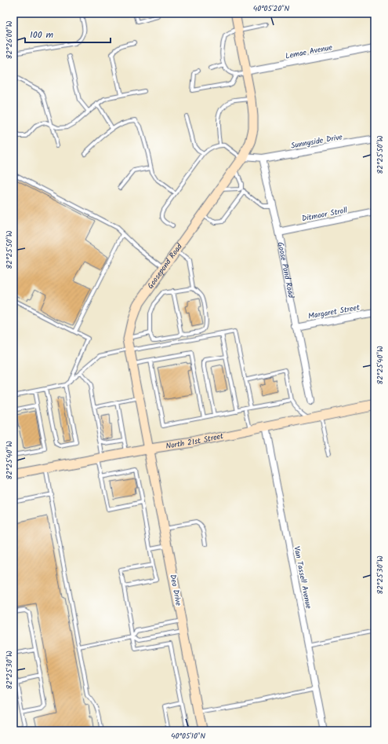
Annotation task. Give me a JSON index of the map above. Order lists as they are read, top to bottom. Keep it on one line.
{"streets":{"street":["Lemae Avenue","Sunnyside Drive","Ditmoor Stroll","Goosepond Road","Goose Pond Road","Margaret Street","North 21st Street","Van Tassell Avenue","Deo Drive"]},"crossings":[["Sunnyside Drive","Goose Pond Road"],["Ditmoor Stroll","Goose Pond Road"],["Goosepond Road","North 21st Street"],["Goosepond Road","Deo Drive"],["Goose Pond Road","Margaret Street"],["North 21st Street","Van Tassell Avenue"],["North 21st Street","Deo Drive"]],"scale_bar":"100 m","coordinates":["40°05'20\"N","82°26'00\"W","82°25'50\"W","82°25'40\"W","82°25'30\"W","40°05'10\"N"]}
